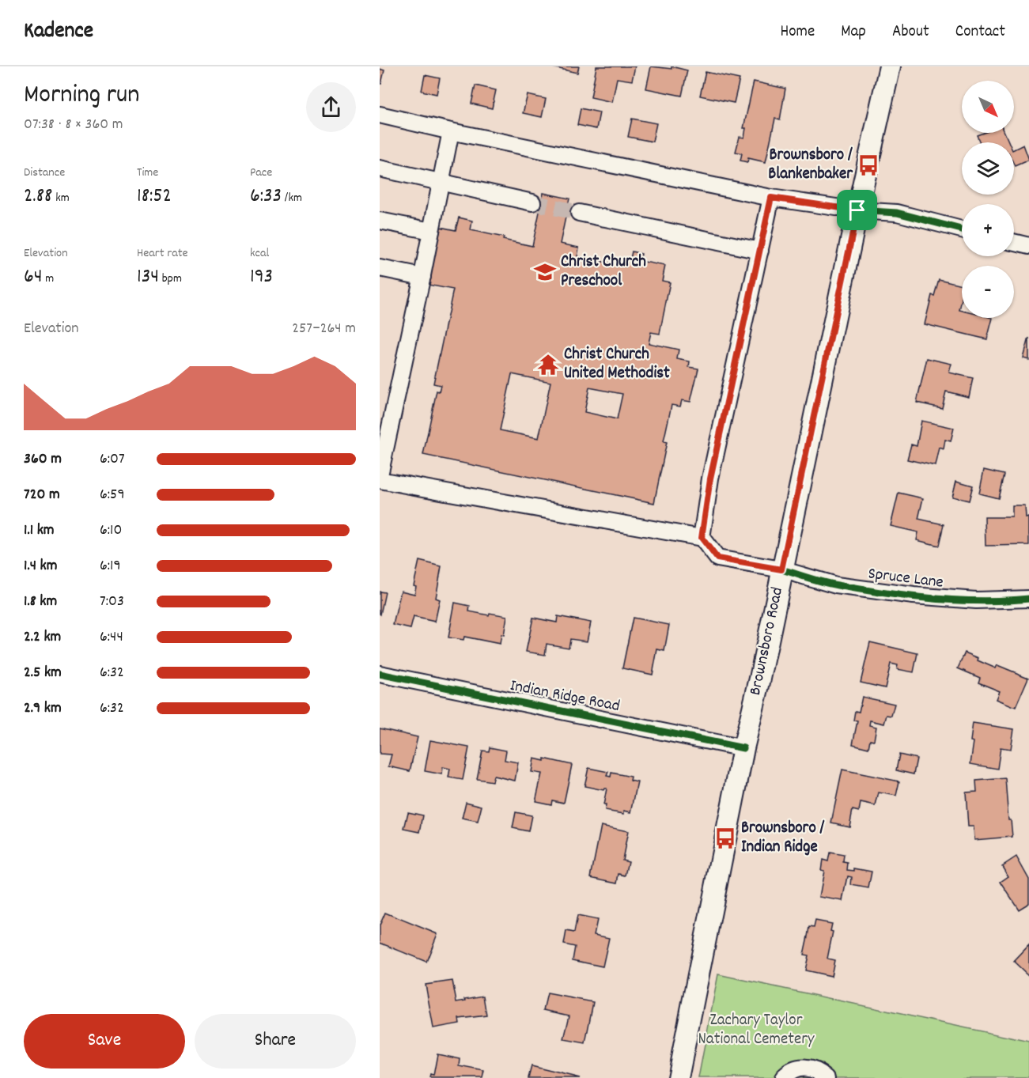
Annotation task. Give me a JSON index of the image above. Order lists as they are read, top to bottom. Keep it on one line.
{"streets":{"main road":["Brownsboro Road"],"street":["Spruce Lane","Indian Ridge Road"]},"crossings":[["Spruce Lane","Brownsboro Road"],["Brownsboro Road","Indian Ridge Road"]],"parks":["Zachary Taylor National Cemetery"],"places":{"bus stop":["Brownsboro / Blankenbaker","Brownsboro / Indian Ridge"],"school or university":["Christ Church Preschool"],"temple":["Christ Church United Methodist"]},"north":"bottom right","page":{"header":"Kadence","nav":["Home","Map","About","Contact"],"heading":["Morning run","07:38 · 8 × 360 m"],"map_buttons":["+","−"],"stats":[["Distance","2.88 km"],["Time","18:52"],["Pace","6:33 /km"],["Elevation","64 m"],["Heart rate","134 bpm"],["kcal","193"]],"chart":["Elevation","257–264 m"],"list":[{"name":"360 m","note":"6:07"},{"name":"720 m","note":"6:59"},{"name":"1.1 km","note":"6:10"},{"name":"1.4 km","note":"6:19"},{"name":"1.8 km","note":"7:03"},{"name":"2.2 km","note":"6:44"},{"name":"2.5 km","note":"6:32"},{"name":"2.9 km","note":"6:32"}],"buttons":["Save","Share"]}}
